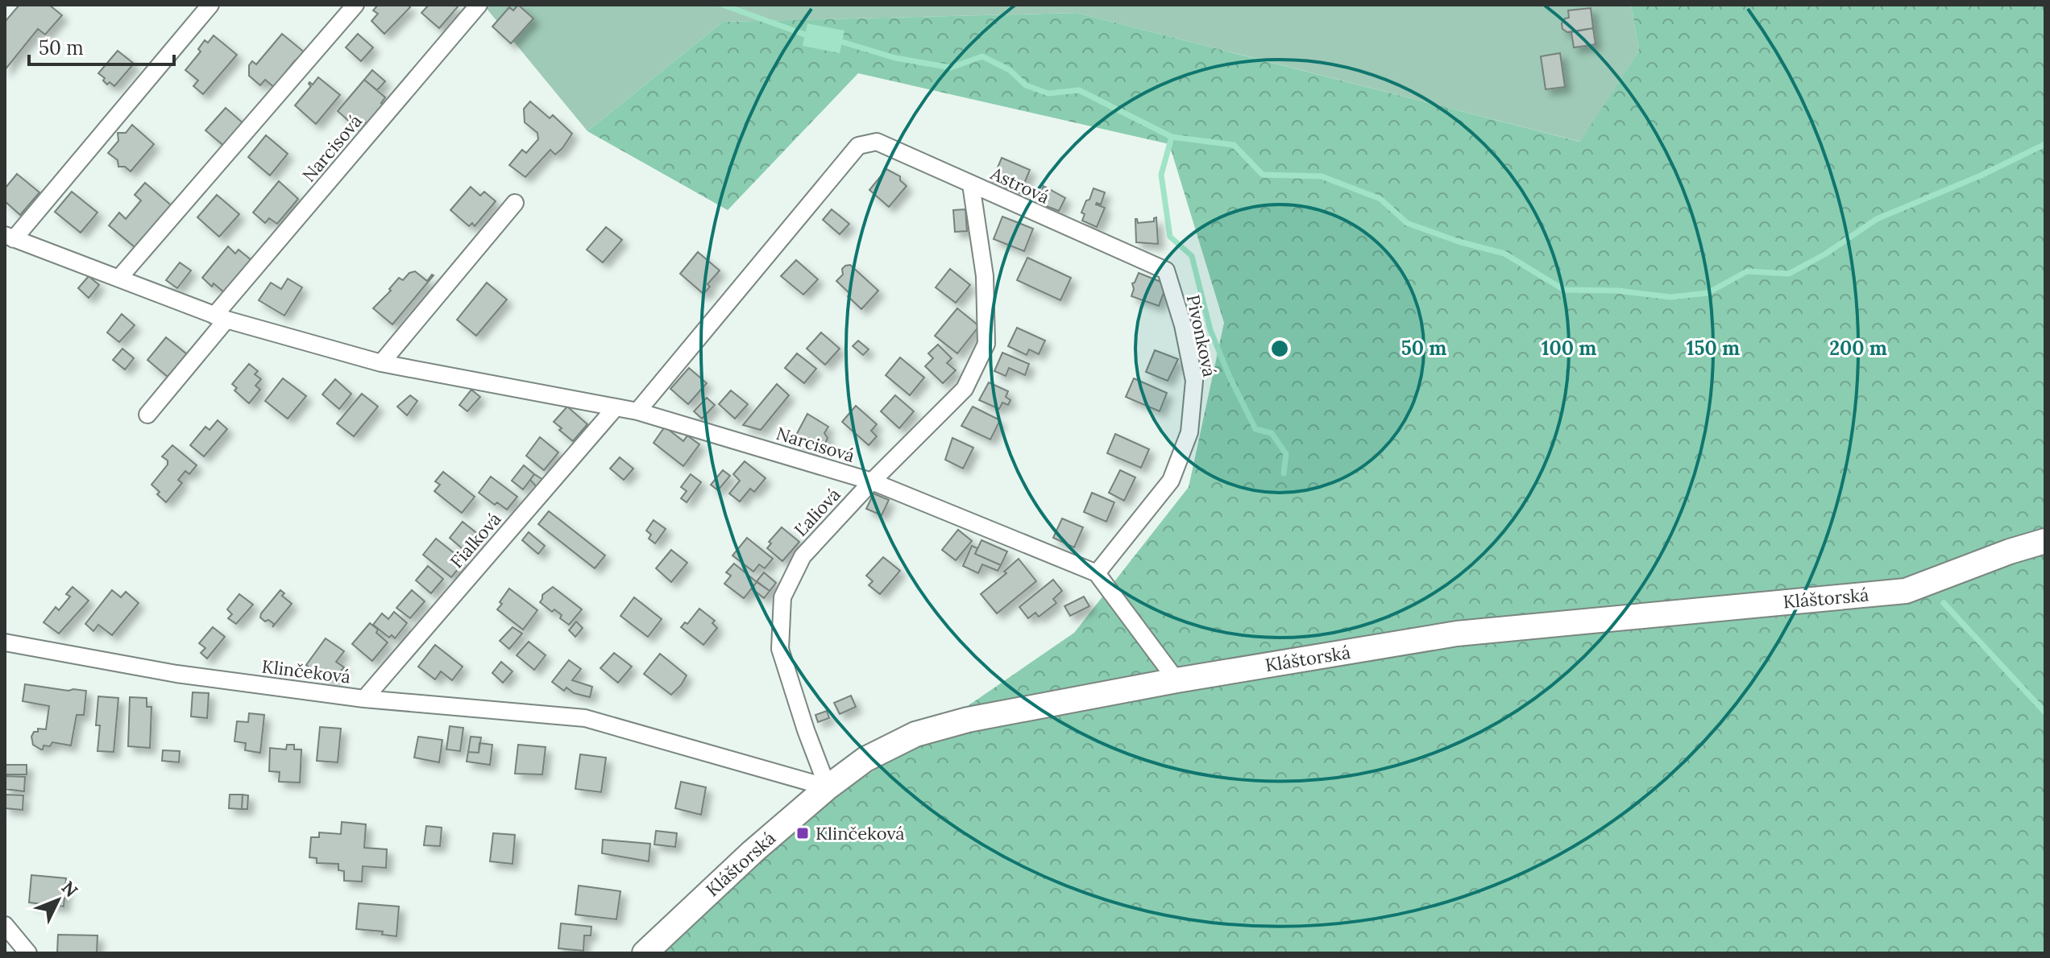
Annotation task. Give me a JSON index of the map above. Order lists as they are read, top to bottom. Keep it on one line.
{"streets":{"street":["Narcisová","Astrová","Pivonková","Ľaliová","Fialková","Kláštorská","Klinčeková"]},"crossings":[["Narcisová","Astrová"],["Narcisová","Pivonková"],["Narcisová","Ľaliová"],["Narcisová","Fialková"],["Astrová","Pivonková"],["Astrová","Ľaliová"],["Ľaliová","Kláštorská"],["Ľaliová","Klinčeková"],["Fialková","Klinčeková"],["Kláštorská","Klinčeková"]],"places":{"transit":["Klinčeková"]},"scale_bar":"50 m","north":"top right","rings":["50 m","100 m","150 m","200 m"]}
